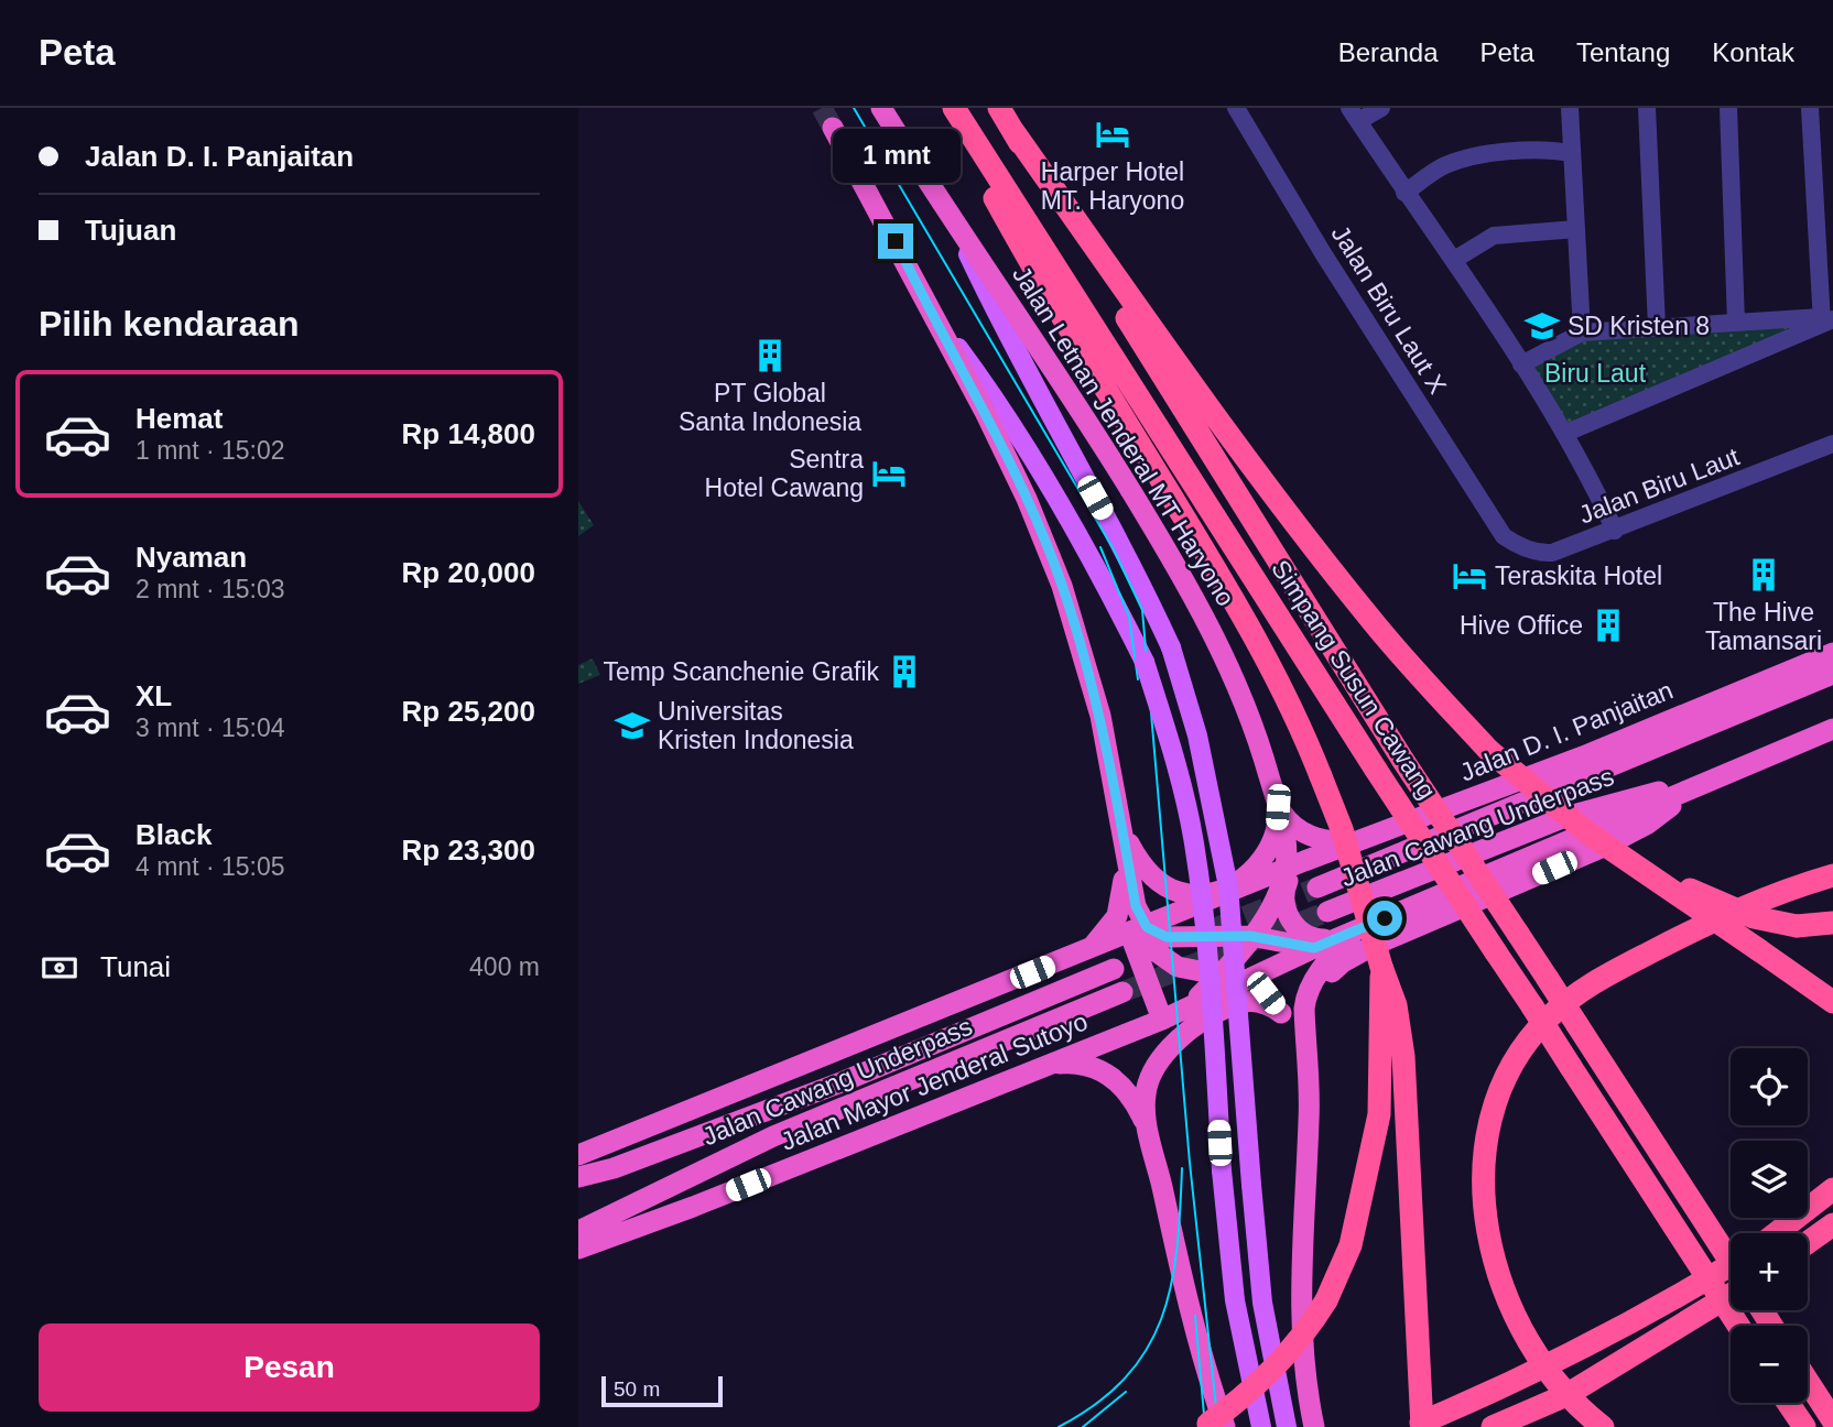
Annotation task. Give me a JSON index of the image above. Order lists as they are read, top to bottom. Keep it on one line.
{"streets":{"highway":["Jalan Letnan Jenderal MT Haryono","Simpang Susun Cawang","Jalan D. I. Panjaitan","Jalan Cawang Underpass","Jalan Mayor Jenderal Sutoyo"],"street":["Jalan Biru Laut X","Jalan Biru Laut"]},"crossings":[["Jalan Biru Laut X","Jalan Biru Laut"],["Jalan Letnan Jenderal MT Haryono","Jalan D. I. Panjaitan"]],"parks":["Biru Laut"],"places":{"hotel":["Harper Hotel MT. Haryono","Sentra Hotel Cawang","Teraskita Hotel"],"school or university":["SD Kristen 8","Universitas Kristen Indonesia"],"building":["PT Global Santa Indonesia","The Hive Tamansari","Hive Office","Temp Scanchenie Grafik"]},"scale_bar":"50 m","page":{"header":"Peta","nav":["Beranda","Peta","Tentang","Kontak"],"banner":["Jalan D. I. Panjaitan","Tujuan"],"bubble":"1 mnt","heading":"Pilih kendaraan","list":[{"name":"Hemat","note":"1 mnt · 15:02","value":"Rp 14,800"},{"name":"Nyaman","note":"2 mnt · 15:03","value":"Rp 20,000"},{"name":"XL","note":"3 mnt · 15:04","value":"Rp 25,200"},{"name":"Black","note":"4 mnt · 15:05","value":"Rp 23,300"}],"pay":["Tunai","400 m"],"map_buttons":["+","−"],"buttons":"Pesan","scale":"50 m"}}
